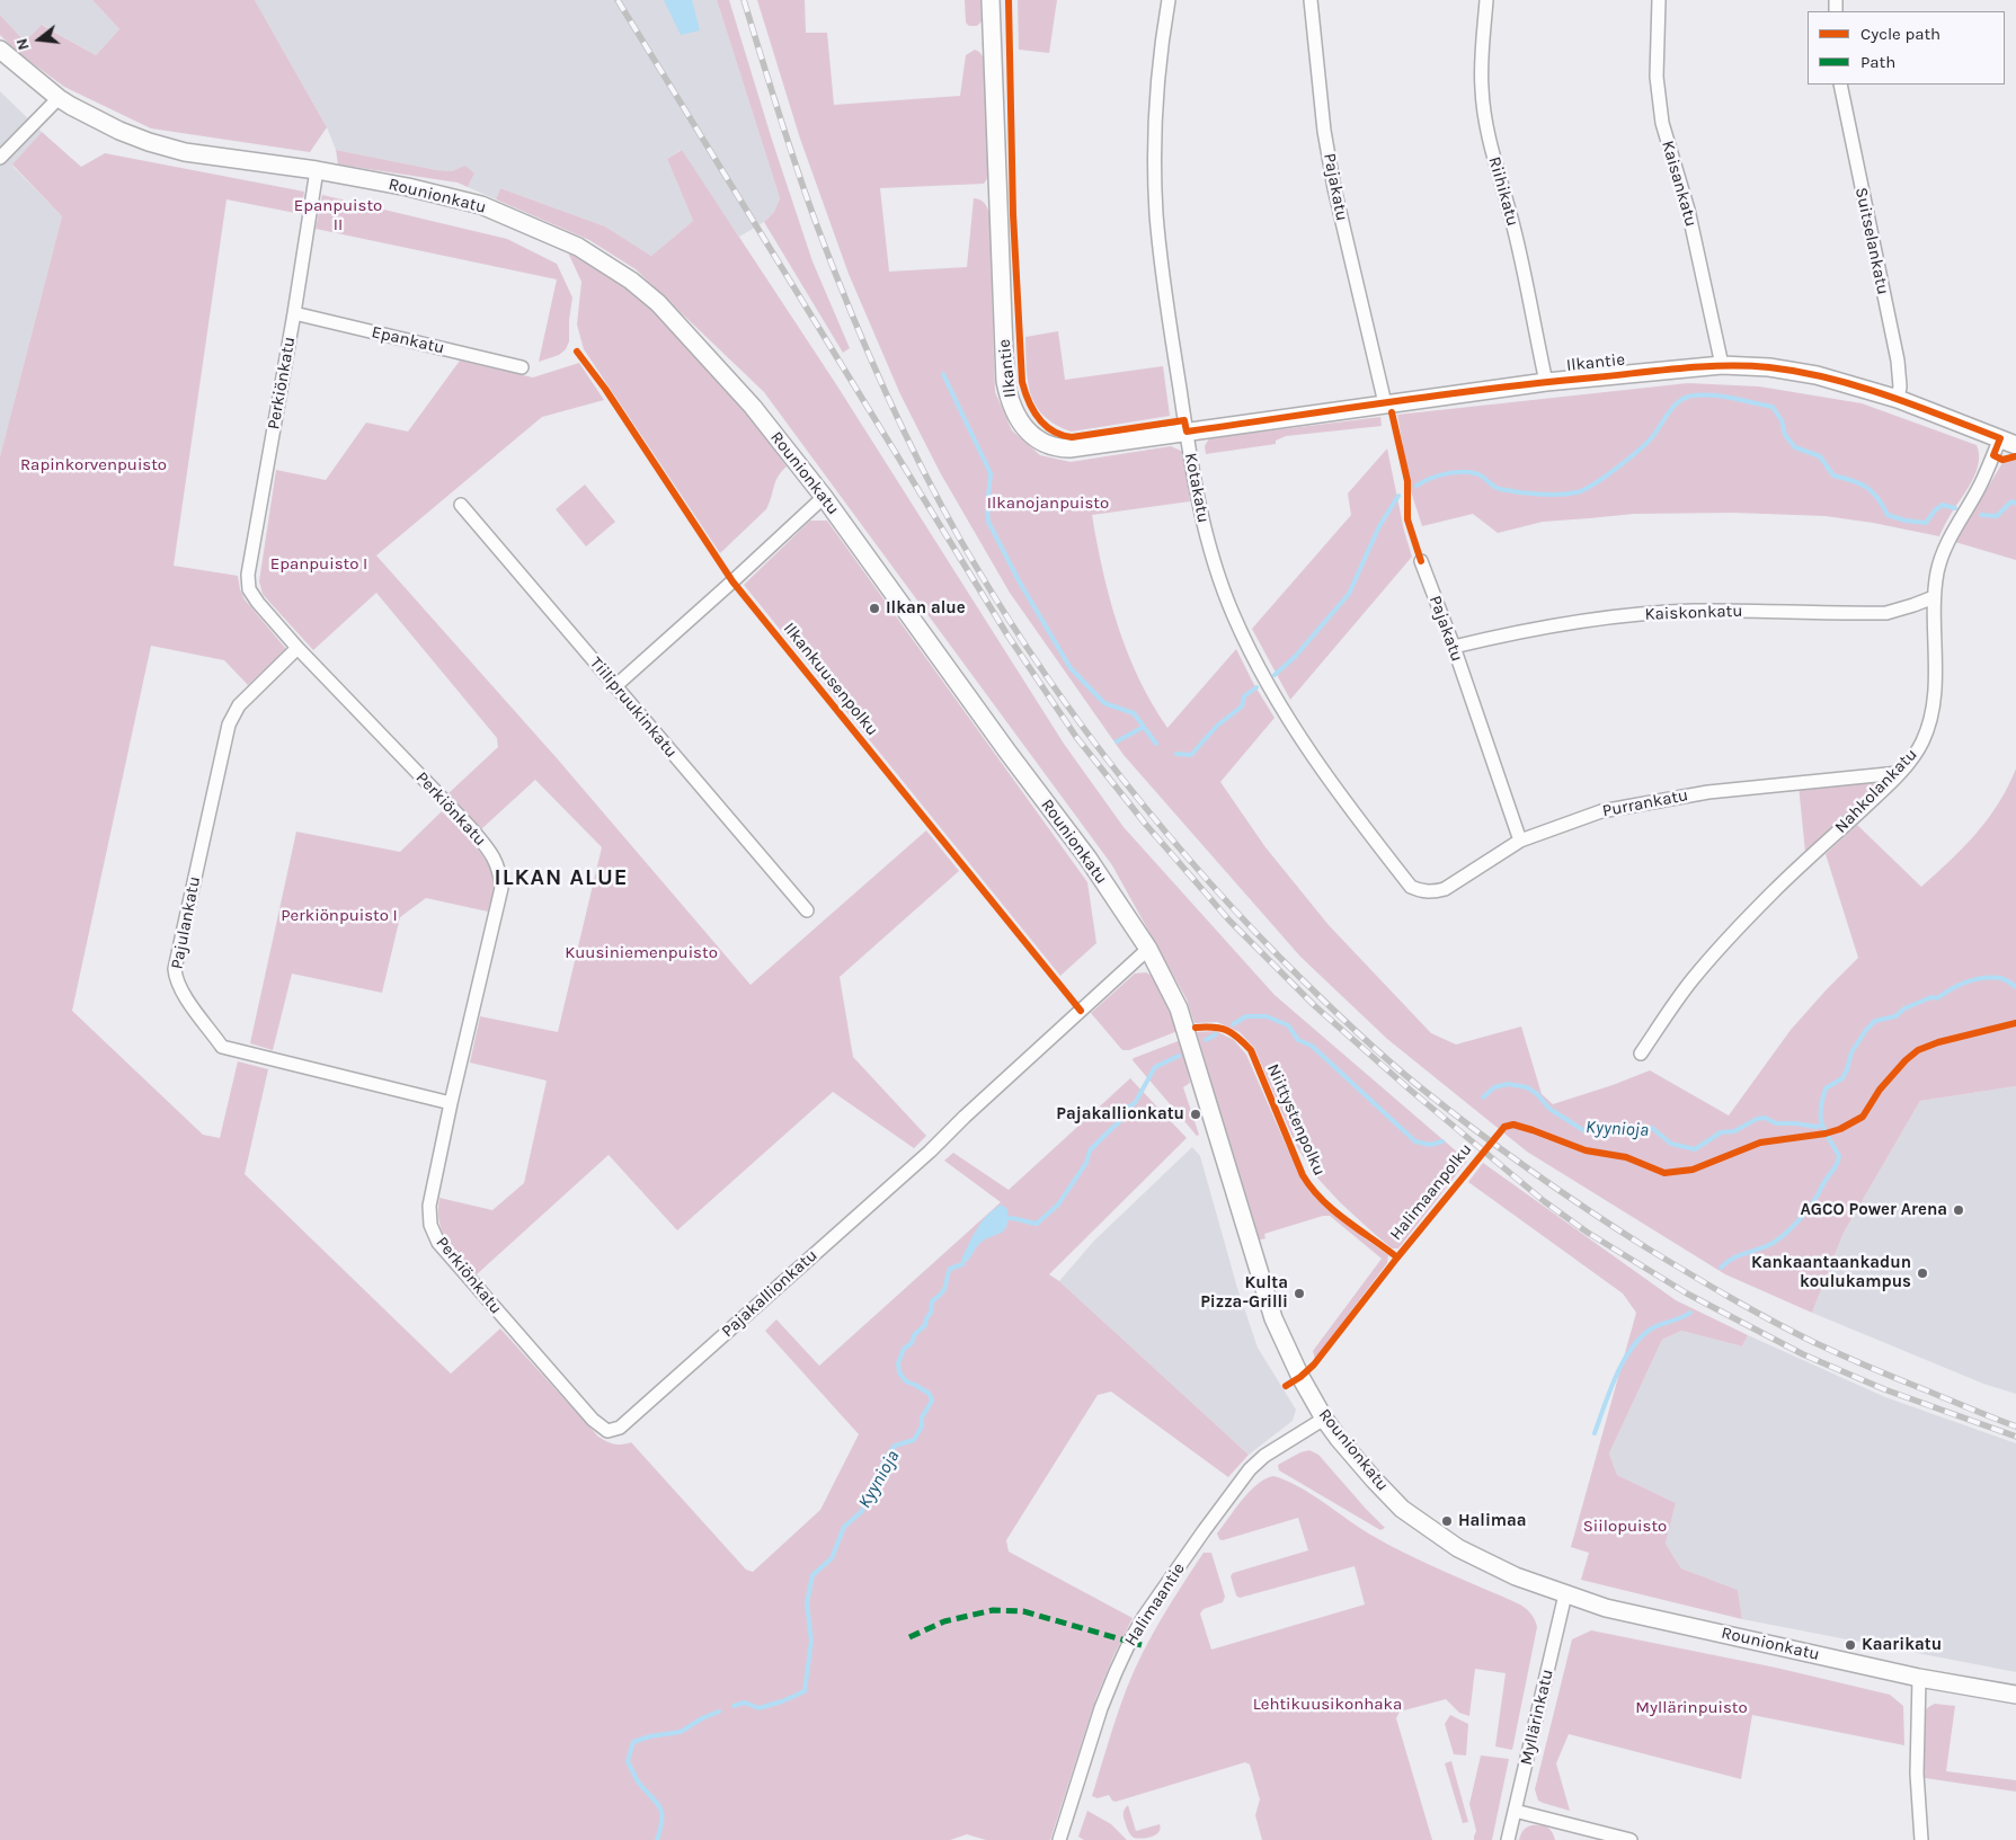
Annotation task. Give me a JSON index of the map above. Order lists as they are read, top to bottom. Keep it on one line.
{"streets":{"main road":["Rounionkatu","Ilkantie"],"street":["Kaisankatu","Pajakatu","Riihikatu","Suitselankatu","Epankatu","Perkiönkatu","Kotakatu","Kaiskonkatu","Tiilipruukinkatu","Nahkolankatu","Purrankatu","Pajulankatu","Pajakallionkatu","Halimaantie","Myllärinkatu"],"cycle path":["Ilkankuusenpolku","Niittystenpolku","Halimaanpolku"]},"crossings":[["Kaisankatu","Ilkantie"],["Pajakatu","Ilkantie"],["Pajakatu","Kaiskonkatu"],["Pajakatu","Purrankatu"],["Riihikatu","Ilkantie"],["Rounionkatu","Perkiönkatu"],["Rounionkatu","Pajakallionkatu"],["Rounionkatu","Halimaantie"],["Rounionkatu","Myllärinkatu"],["Suitselankatu","Ilkantie"],["Epankatu","Perkiönkatu"],["Ilkantie","Kotakatu"],["Ilkantie","Nahkolankatu"],["Perkiönkatu","Pajulankatu"],["Perkiönkatu","Pajakallionkatu"],["Kotakatu","Purrankatu"],["Kaiskonkatu","Nahkolankatu"],["Nahkolankatu","Purrankatu"]],"districts":["ILKAN ALUE"],"water":["Kyynioja"],"parks":["Epanpuisto II","Rapinkorvenpuisto","Ilkanojanpuisto","Epanpuisto I","Perkiönpuisto I","Kuusiniemenpuisto","Siilopuisto","Lehtikuusikonhaka","Myllärinpuisto"],"places":["Ilkan alue","Pajakallionkatu","AGCO Power Arena","Kankaantaankadun koulukampus","Kulta Pizza-Grilli","Halimaa","Kaarikatu"],"legend":["Cycle path","Path"],"north":"left"}
